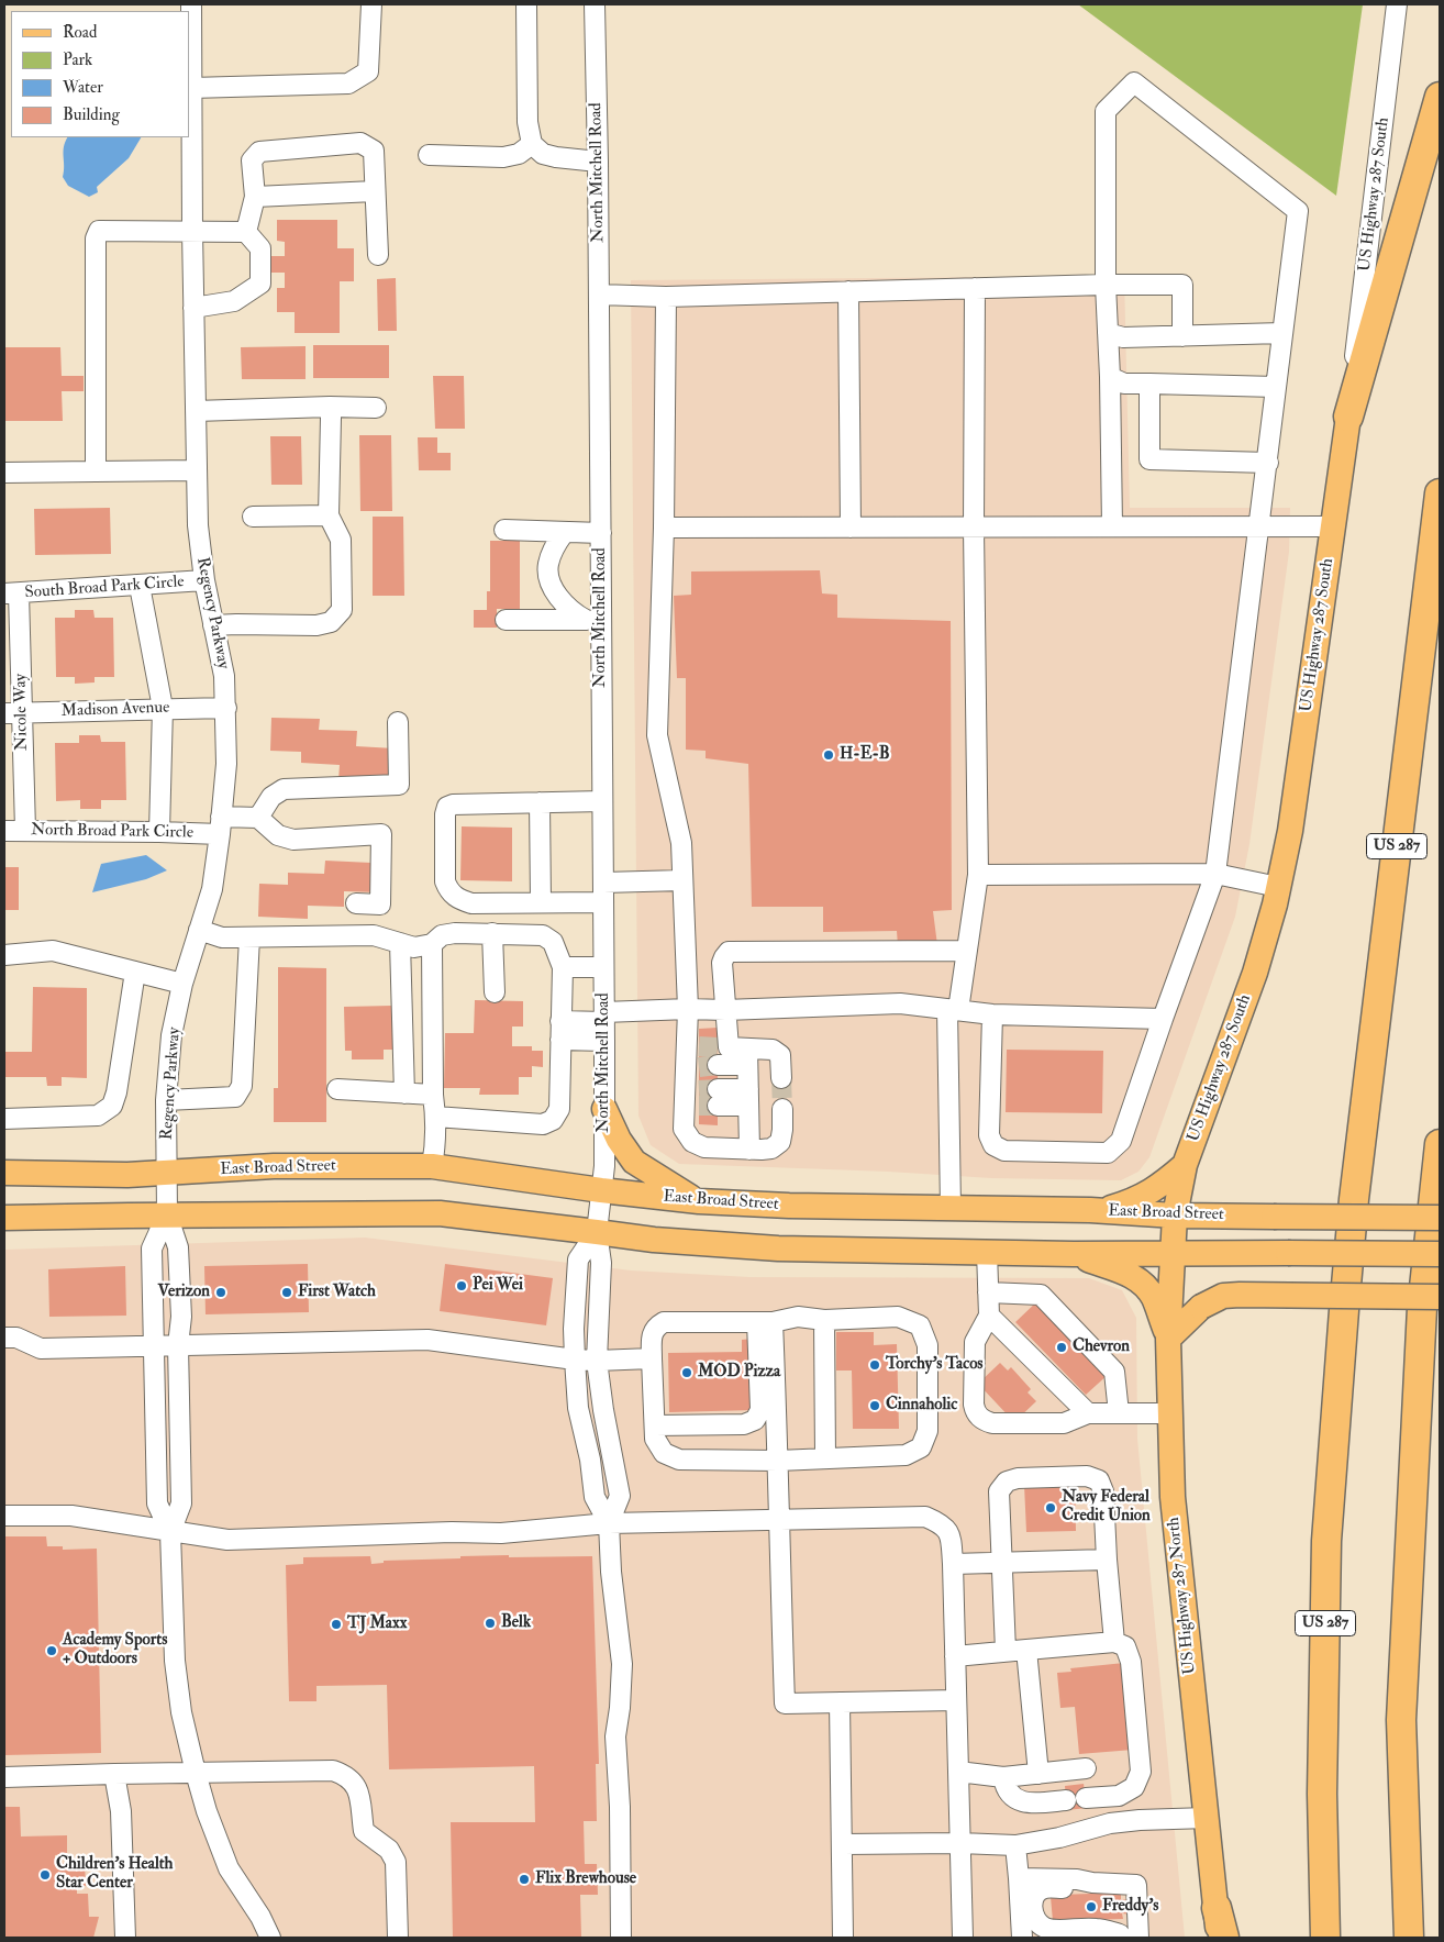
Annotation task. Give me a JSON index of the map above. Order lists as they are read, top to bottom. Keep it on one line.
{"streets":{"highway":["US 287"],"main road":["US Highway 287 South","East Broad Street","US Highway 287 North"],"street":["North Mitchell Road","South Broad Park Circle","Regency Parkway","Madison Avenue","Nicole Way","North Broad Park Circle"]},"crossings":[["North Mitchell Road","East Broad Street"],["US Highway 287 South","East Broad Street"],["US Highway 287 South","US Highway 287 North"],["South Broad Park Circle","Regency Parkway"],["South Broad Park Circle","Nicole Way"],["Regency Parkway","Madison Avenue"],["Regency Parkway","North Broad Park Circle"],["Regency Parkway","East Broad Street"],["Madison Avenue","Nicole Way"],["Nicole Way","North Broad Park Circle"]],"places":["H-E-B","Pei Wei","Verizon","First Watch","Chevron","Torchy's Tacos","MOD Pizza","Cinnaholic","Navy Federal Credit Union","Belk","TJ Maxx","Academy Sports + Outdoors","Children's Health Star Center","Flix Brewhouse","Freddy's"],"legend":["Road","Park","Water","Building"]}
